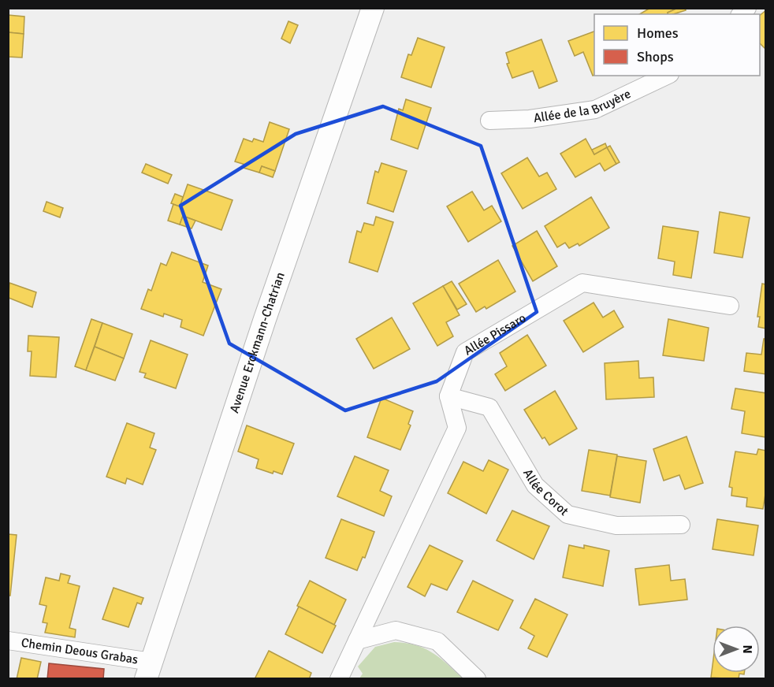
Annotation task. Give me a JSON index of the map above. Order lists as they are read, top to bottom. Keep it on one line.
{"streets":{"street":["Allée de la Bruyère","Allée Pissaro","Avenue Erckmann-Chatrian","Allée Corot","Chemin Deous Grabas"]},"crossings":[["Allée Pissaro","Allée Corot"],["Avenue Erckmann-Chatrian","Chemin Deous Grabas"]],"legend":["Homes","Shops"],"north":"right"}
